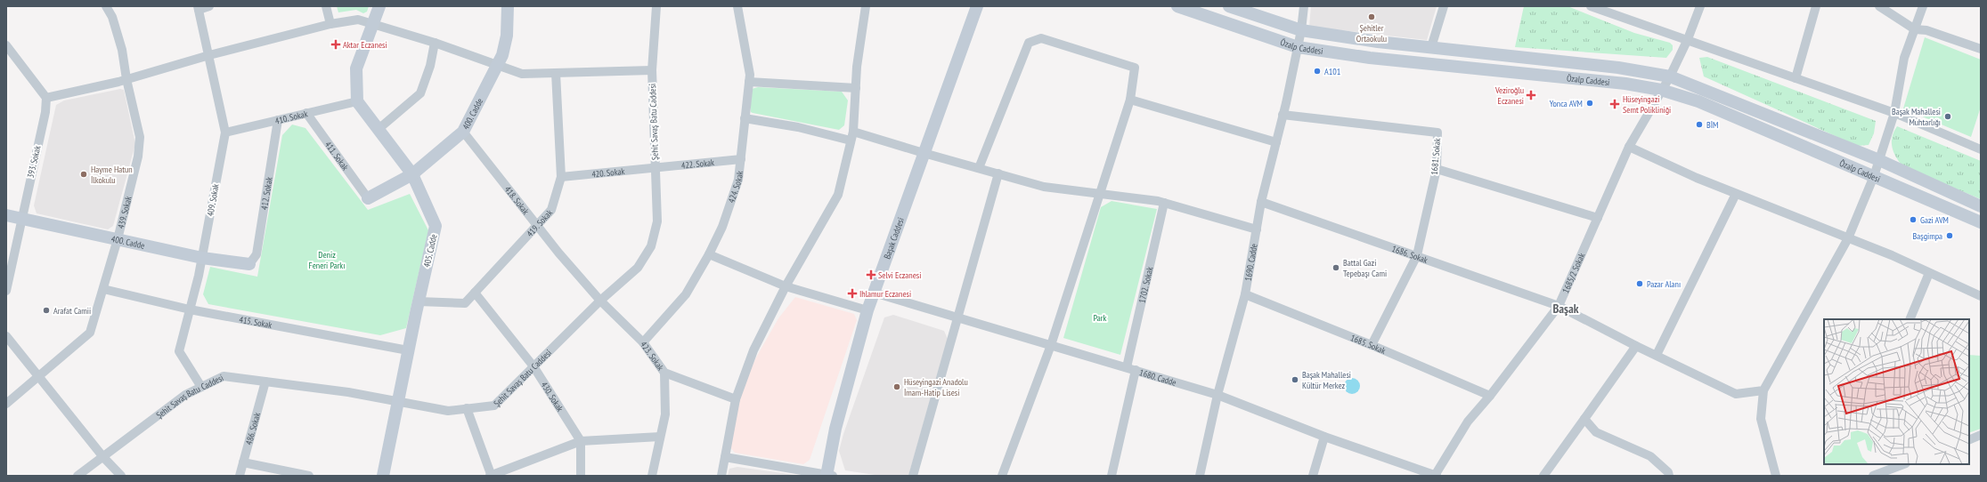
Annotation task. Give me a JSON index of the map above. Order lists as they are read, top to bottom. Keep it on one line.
{"streets":{"main road":["Özalp Caddesi","400. Cadde","Başak Caddesi","405. Cadde"],"street":["410. Sokak","Şehit Savaş Batu Caddesi","411. Sokak","1681. Sokak","393. Sokak","422. Sokak","420. Sokak","424. Sokak","412. Sokak","409. Sokak","418. Sokak","439. Sokak","419. Sokak","1686. Sokak","1690. Cadde","1685/2 Sokak","1702. Sokak","415. Sokak","1685. Sokak","423. Sokak","1680. Cadde","430. Sokak","486. Sokak"]},"crossings":[["Özalp Caddesi","1690. Cadde"],["Özalp Caddesi","1685/2 Sokak"],["400. Cadde","411. Sokak"],["400. Cadde","393. Sokak"],["400. Cadde","412. Sokak"],["400. Cadde","409. Sokak"],["400. Cadde","418. Sokak"],["400. Cadde","439. Sokak"],["400. Cadde","405. Cadde"],["410. Sokak","411. Sokak"],["410. Sokak","412. Sokak"],["410. Sokak","409. Sokak"],["410. Sokak","405. Cadde"],["Şehit Savaş Batu Caddesi","422. Sokak"],["Şehit Savaş Batu Caddesi","420. Sokak"],["Şehit Savaş Batu Caddesi","409. Sokak"],["Şehit Savaş Batu Caddesi","418. Sokak"],["Şehit Savaş Batu Caddesi","405. Cadde"],["Şehit Savaş Batu Caddesi","423. Sokak"],["Şehit Savaş Batu Caddesi","430. Sokak"],["Şehit Savaş Batu Caddesi","486. Sokak"],["1681. Sokak","1686. Sokak"],["1681. Sokak","1690. Cadde"],["1681. Sokak","1685. Sokak"],["422. Sokak","420. Sokak"],["422. Sokak","424. Sokak"],["420. Sokak","419. Sokak"],["424. Sokak","423. Sokak"],["409. Sokak","415. Sokak"],["418. Sokak","419. Sokak"],["418. Sokak","423. Sokak"],["439. Sokak","415. Sokak"],["419. Sokak","405. Cadde"],["419. Sokak","430. Sokak"],["Başak Caddesi","1680. Cadde"],["405. Cadde","415. Sokak"],["1686. Sokak","1690. Cadde"],["1686. Sokak","1685/2 Sokak"],["1690. Cadde","1685. Sokak"],["1690. Cadde","1680. Cadde"],["1685/2 Sokak","1685. Sokak"],["1685/2 Sokak","1680. Cadde"],["1702. Sokak","1680. Cadde"]],"districts":["Başak"],"parks":["Deniz Feneri Parkı","Park"],"places":{"other":["Şehitler Ortaokulu","A101","Yonca AVM","Başak Mahallesi Muhtarlığı","BİM","Hayme Hatun İlkokulu","Gazi AVM","Başgimpa","Battal Gazi Tepebaşı Cami","Pazar Alanı","Arafat Camii","Başak Mahallesi Kültür Merkez","Hüseyingazi Anadolu İmam-Hatip Lisesi"],"health":["Aktar Eczanesi","Veziroğlu Eczanesi","Hüseyingazi Semt Polikliniği","Selvi Eczanesi","Ihlamur Eczanesi"]}}
